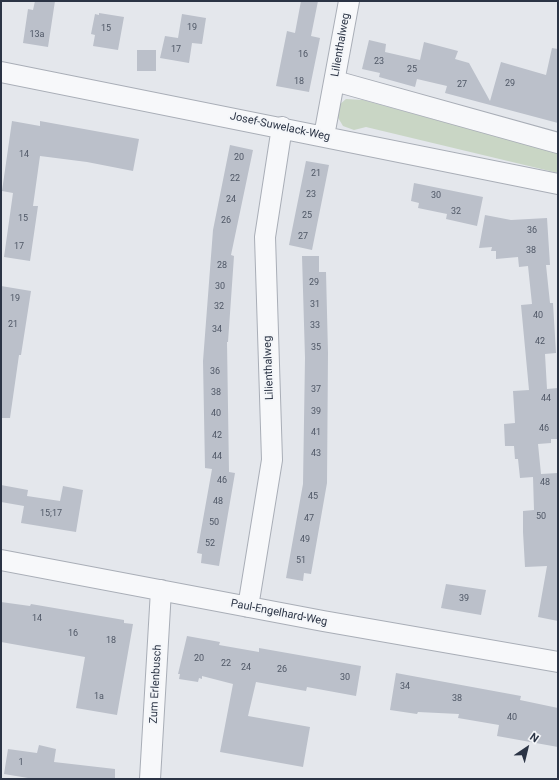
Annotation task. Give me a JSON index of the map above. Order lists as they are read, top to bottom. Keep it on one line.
{"streets":{"street":["Lilienthalweg","Josef-Suwelack-Weg","Paul-Engelhard-Weg","Zum Erlenbusch"]},"crossings":[["Lilienthalweg","Josef-Suwelack-Weg"],["Lilienthalweg","Paul-Engelhard-Weg"],["Paul-Engelhard-Weg","Zum Erlenbusch"]],"house_numbers":["19","15","13a","17","16","23","25","18","29","27","14","20","21","22","23","30","24","32","25","15","26","36","27","17","38","28","29","30","19","31","32","40","21","33","34","42","35","36","37","38","44","39","40","46","41","42","43","44","46","48","45","48","15;17","50","47","50","49","52","51","39","14","16","18","20","22","24","26","30","34","1a","38","40","1"],"north":"top right"}
